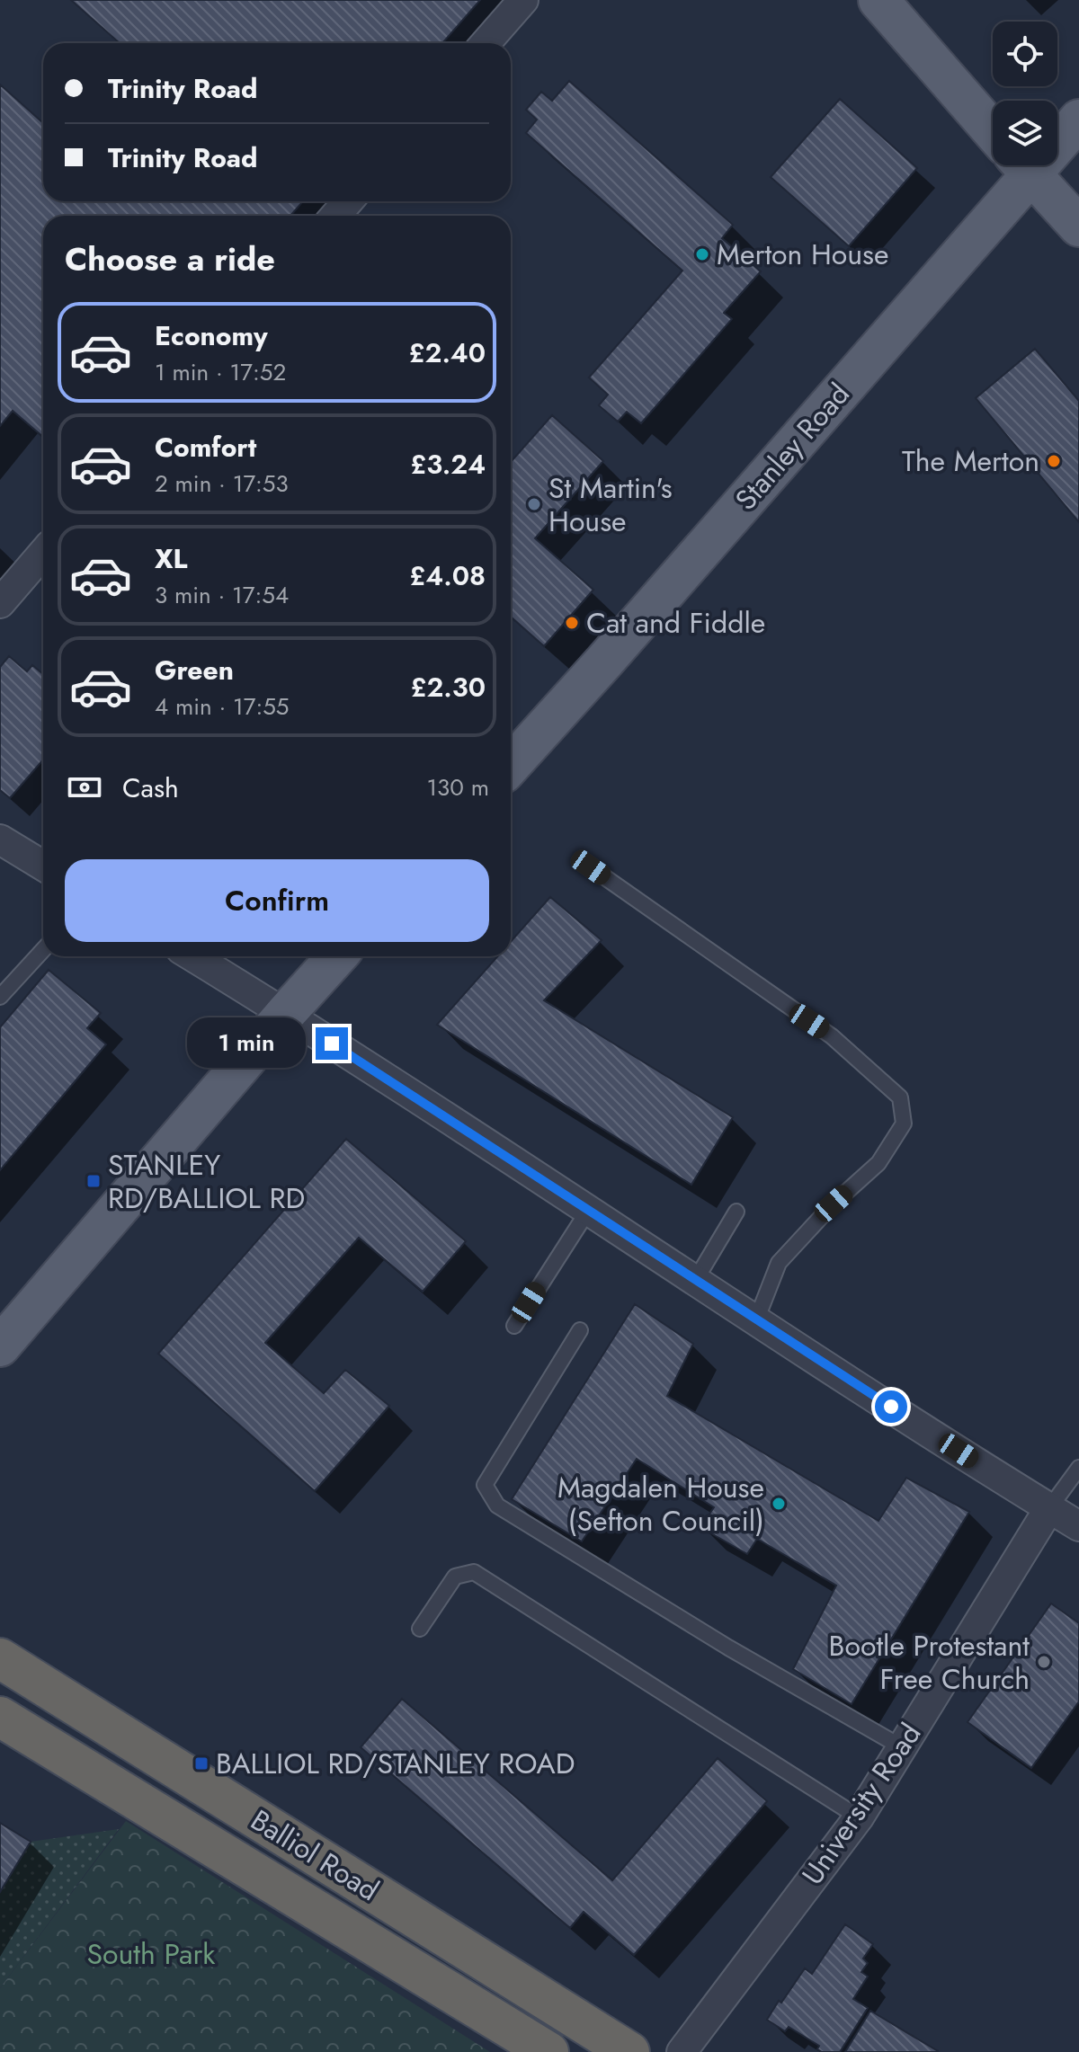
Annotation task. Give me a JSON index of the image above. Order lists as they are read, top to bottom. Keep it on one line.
{"streets":{"highway":["Balliol Road"],"main road":["Stanley Road"],"street":["University Road"]},"parks":["South Park"],"places":{"other":["Merton House","The Merton","St Martin's House","Cat and Fiddle","Magdalen House (Sefton Council)","Bootle Protestant Free Church"],"transit":["STANLEY RD/BALLIOL RD","BALLIOL RD/STANLEY ROAD"]},"page":{"banner":["Trinity Road","Trinity Road"],"heading":"Choose a ride","list":[{"name":"Economy","note":"1 min · 17:52","value":"£2.40"},{"name":"Comfort","note":"2 min · 17:53","value":"£3.24"},{"name":"XL","note":"3 min · 17:54","value":"£4.08"},{"name":"Green","note":"4 min · 17:55","value":"£2.30"}],"pay":["Cash","130 m"],"buttons":"Confirm","bubble":"1 min"}}
